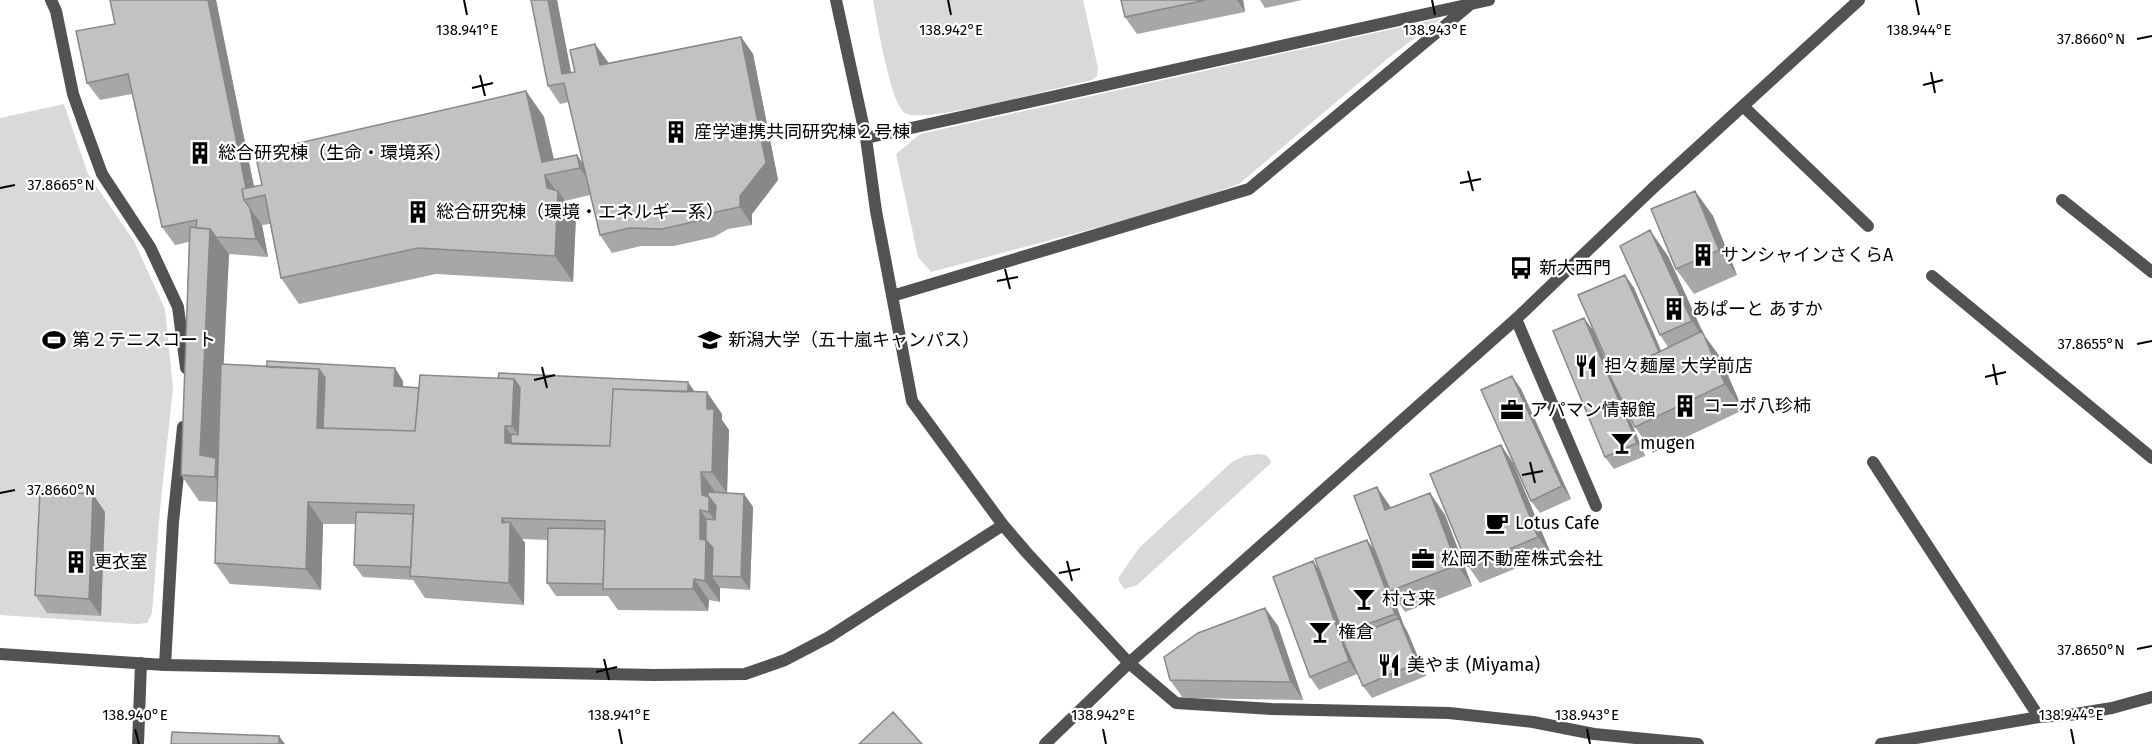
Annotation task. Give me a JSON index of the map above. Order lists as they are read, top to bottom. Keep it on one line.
{"places":{"building":["産学連携共同研究棟２号棟","総合研究棟（生命・環境系）","総合研究棟（環境・エネルギー系）","サンシャインさくらA","あぱーと あすか","コーポ八珍柿","更衣室"],"bus stop":["新大西門"],"sports":["第２テニスコート"],"school or university":["新潟大学（五十嵐キャンパス）"],"restaurant":["担々麺屋 大学前店","美やま (Miyama)"],"office":["アパマン情報館","松岡不動産株式会社"],"bar":["mugen","村さ来","権倉"],"cafe":["Lotus Cafe"]},"coordinates":["138.941°E","138.942°E","138.943°E","138.944°E","37.8660°N","37.8665°N","37.8655°N","37.8650°N","138.940°E"]}
